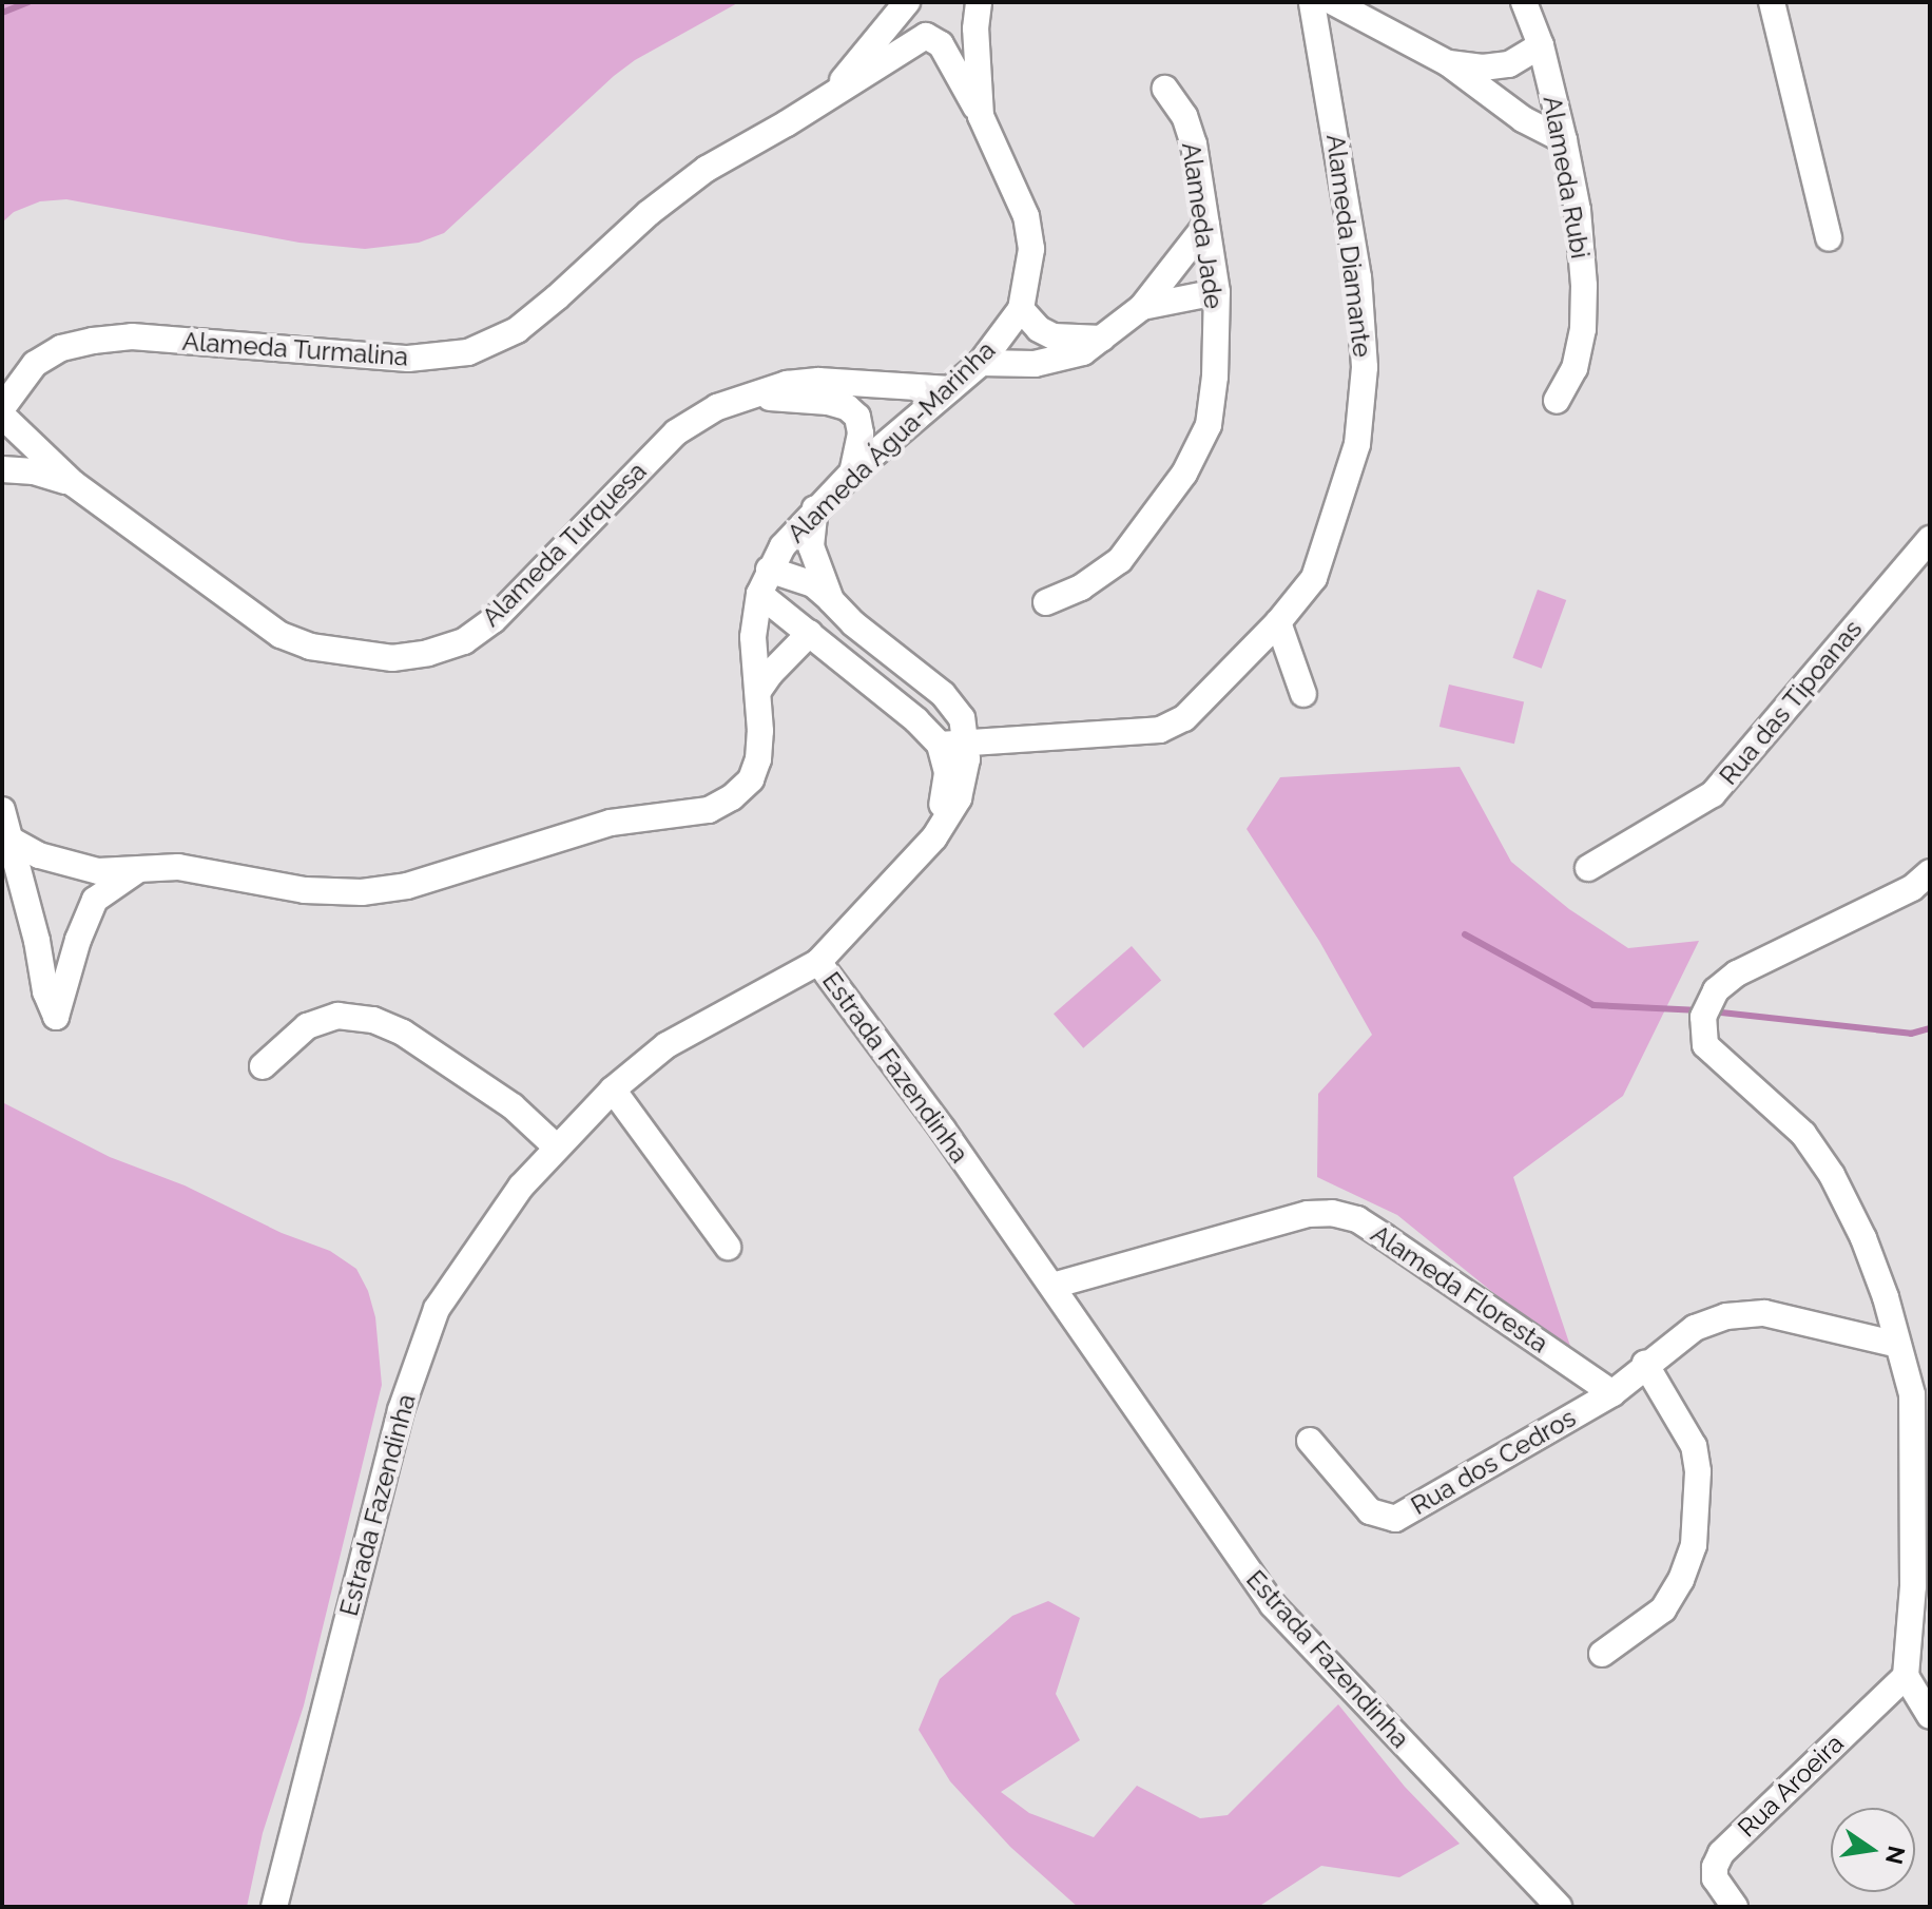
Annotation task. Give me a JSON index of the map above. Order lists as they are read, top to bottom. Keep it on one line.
{"streets":{"street":["Alameda Rubi","Alameda Jade","Alameda Diamante","Alameda Turmalina","Alameda Água-Marinha","Alameda Turquesa","Rua das Tipoanas","Estrada Fazendinha","Alameda Floresta","Rua dos Cedros","Rua Aroeira"]},"crossings":[["Alameda Turmalina","Alameda Água-Marinha"],["Alameda Água-Marinha","Alameda Turquesa"],["Estrada Fazendinha","Alameda Floresta"],["Alameda Floresta","Rua dos Cedros"]],"north":"right"}
